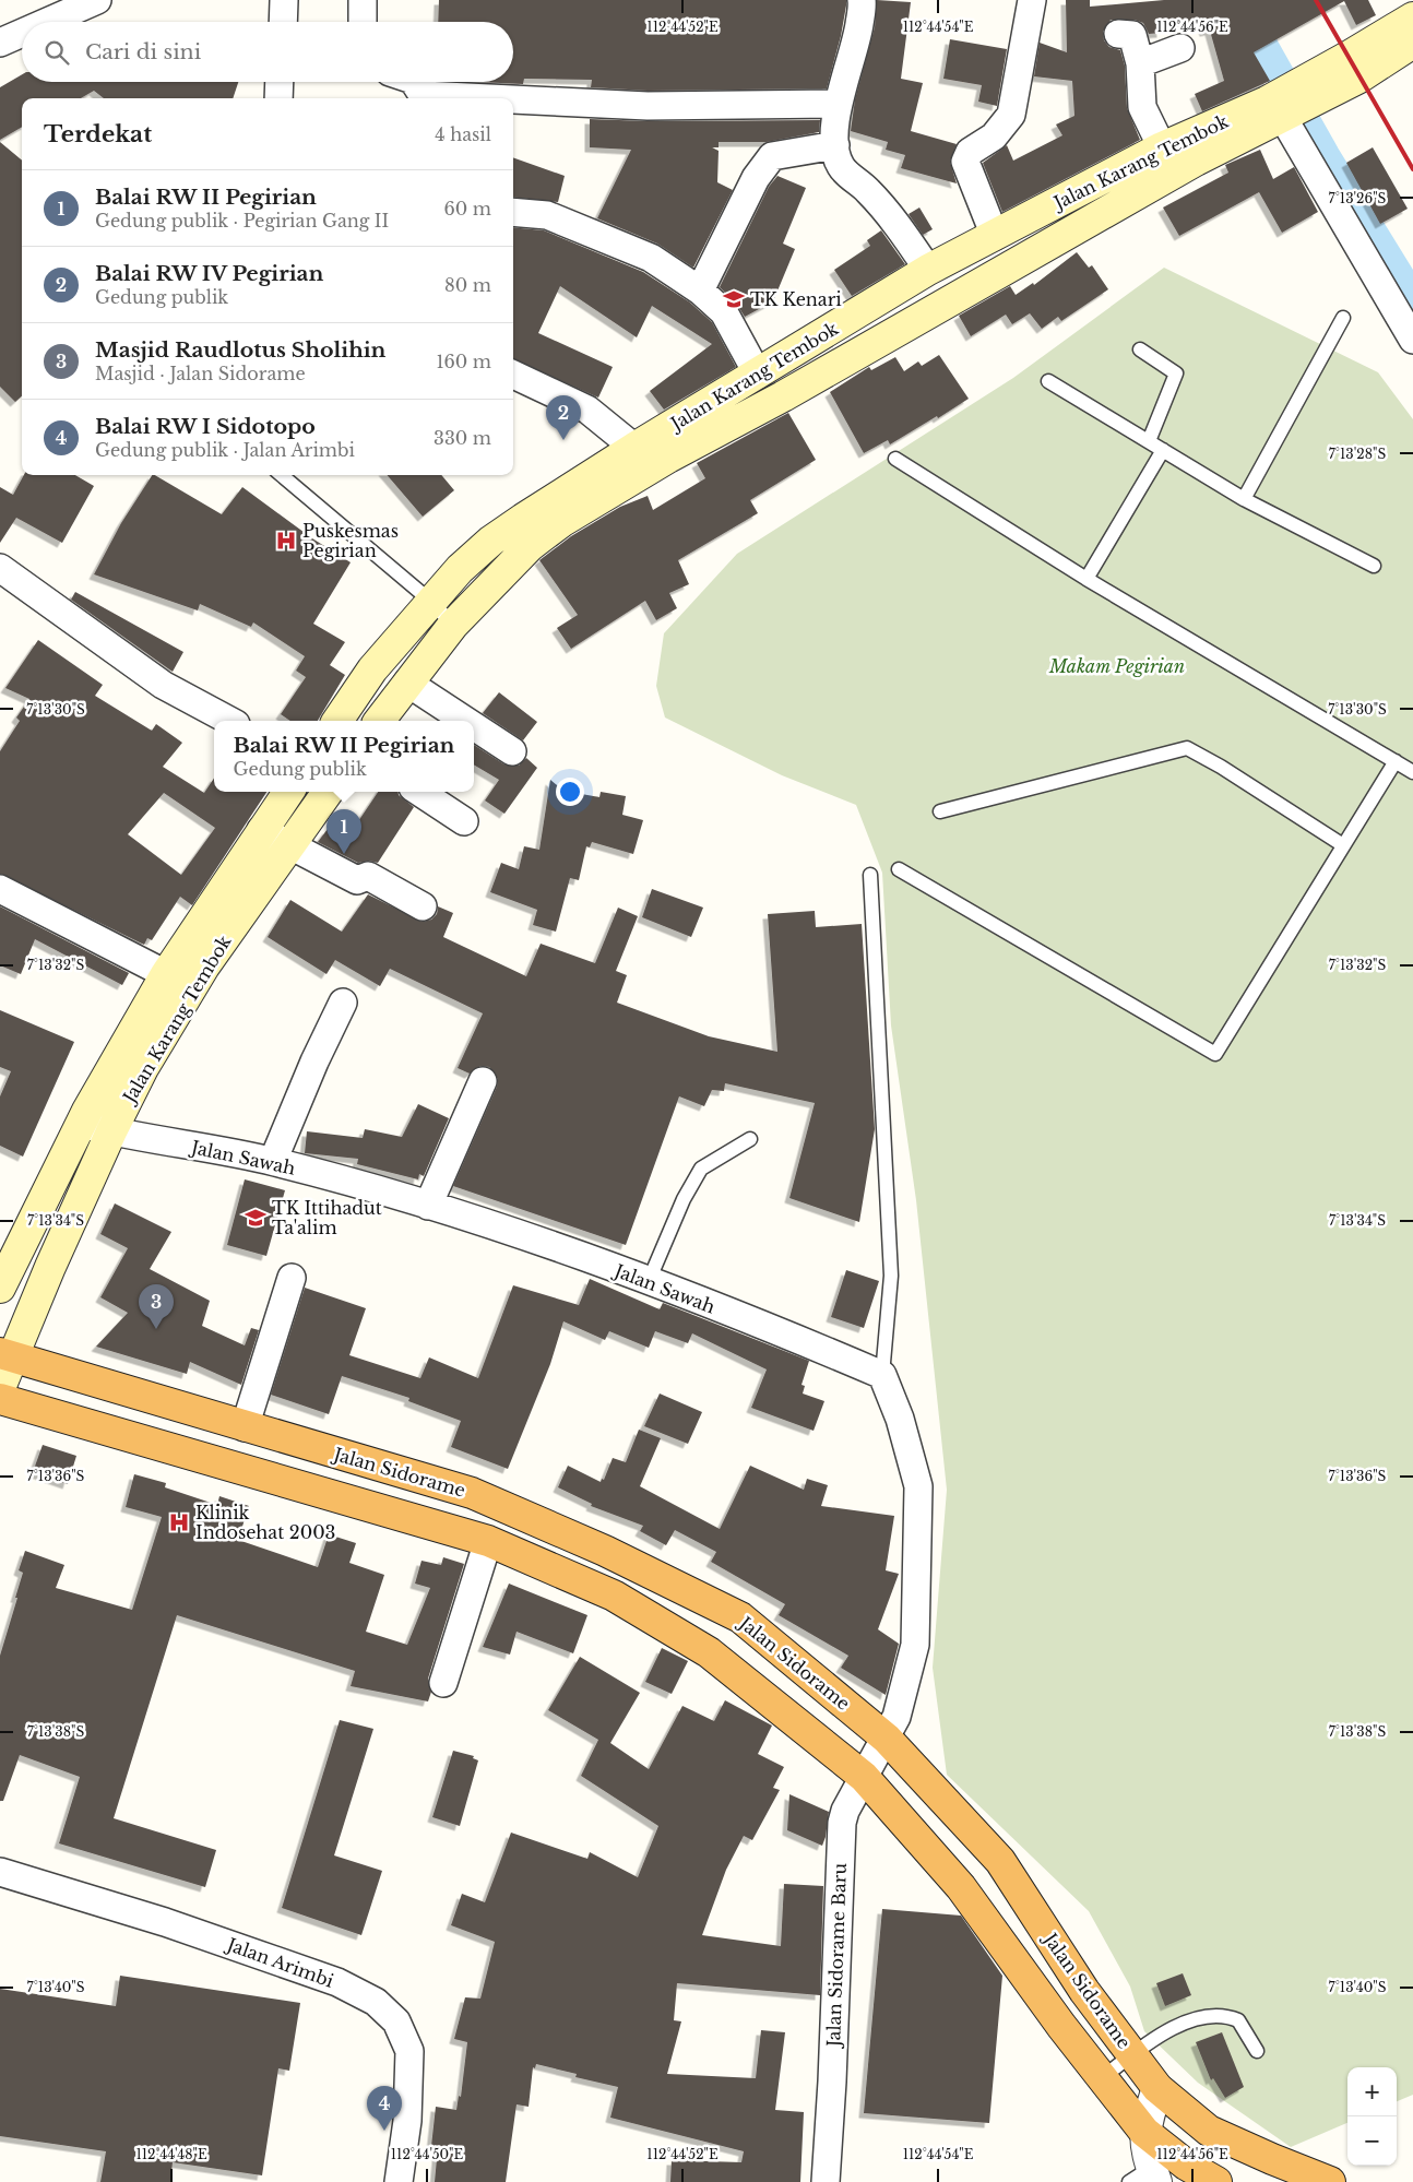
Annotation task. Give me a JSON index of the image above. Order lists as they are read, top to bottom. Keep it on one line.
{"streets":{"highway":["Jalan Sidorame"],"main road":["Jalan Karang Tembok"],"street":["Jalan Sawah","Jalan Sidorame Baru","Jalan Arimbi"]},"crossings":[["Jalan Karang Tembok","Jalan Sawah"],["Jalan Karang Tembok","Jalan Sidorame"],["Jalan Sidorame","Jalan Sidorame Baru"]],"parks":["Makam Pegirian"],"places":{"school or university":["TK Kenari","TK Ittihadut Ta'alim"],"hospital":["Puskesmas Pegirian","Klinik Indosehat 2003"]},"page":{"search":"Cari di sini","heading":["Terdekat","4 hasil"],"list":[{"mark":"1","name":"Balai RW II Pegirian","note":"Gedung publik · Pegirian Gang II","value":"60 m"},{"mark":"2","name":"Balai RW IV Pegirian","note":"Gedung publik","value":"80 m"},{"mark":"3","name":"Masjid Raudlotus Sholihin","note":"Masjid · Jalan Sidorame","value":"160 m"},{"mark":"4","name":"Balai RW I Sidotopo","note":"Gedung publik · Jalan Arimbi","value":"330 m"}],"pins":["2","1","3","4"],"popup":["Balai RW II Pegirian","Gedung publik"],"map_buttons":["+","−"]},"coordinates":["112°44'52\"E","112°44'54\"E","112°44'56\"E","7°13'26\"S","7°13'28\"S","7°13'30\"S","7°13'32\"S","7°13'34\"S","7°13'36\"S","7°13'38\"S","7°13'40\"S","112°44'48\"E","112°44'50\"E"]}
